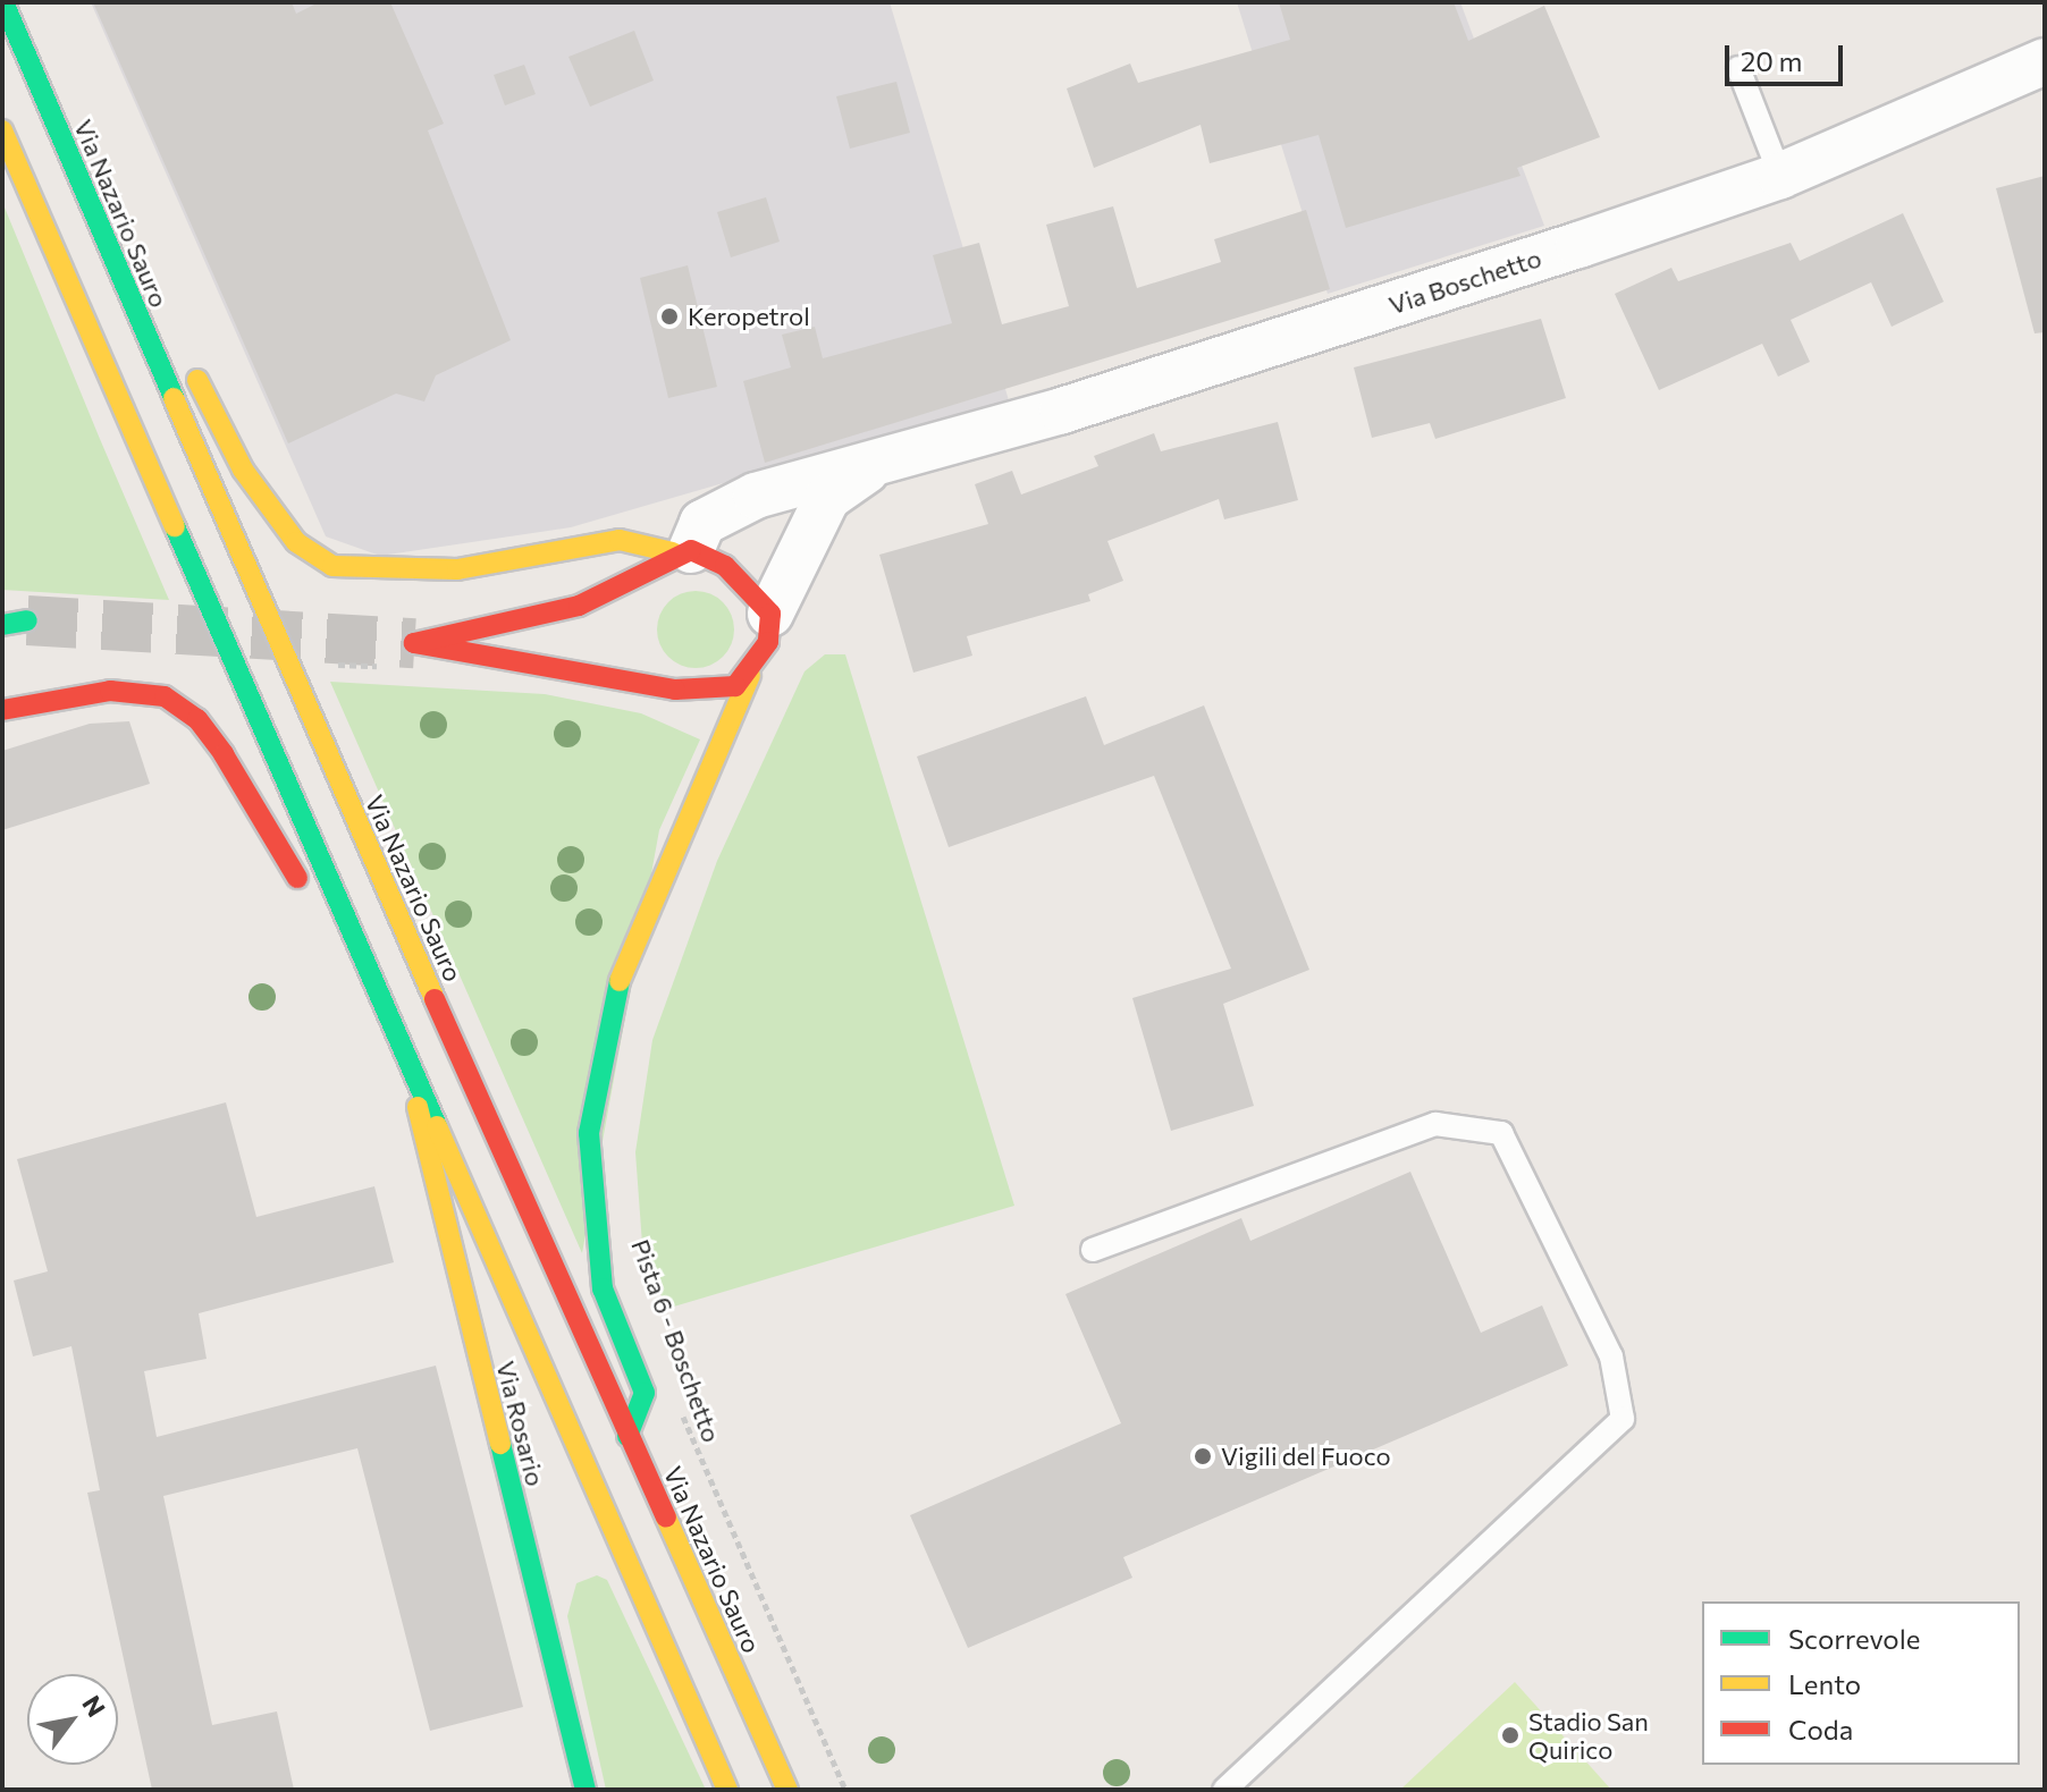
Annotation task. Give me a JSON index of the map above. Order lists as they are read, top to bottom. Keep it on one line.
{"streets":{"main road":["Via Nazario Sauro","Via Rosario"],"street":["Via Boschetto"],"path":["Pista 6 - Boschetto"]},"places":["Keropetrol","Vigili del Fuoco","Stadio San Quirico"],"legend":["Scorrevole","Lento","Coda"],"scale_bar":"20 m","north":"top right"}
